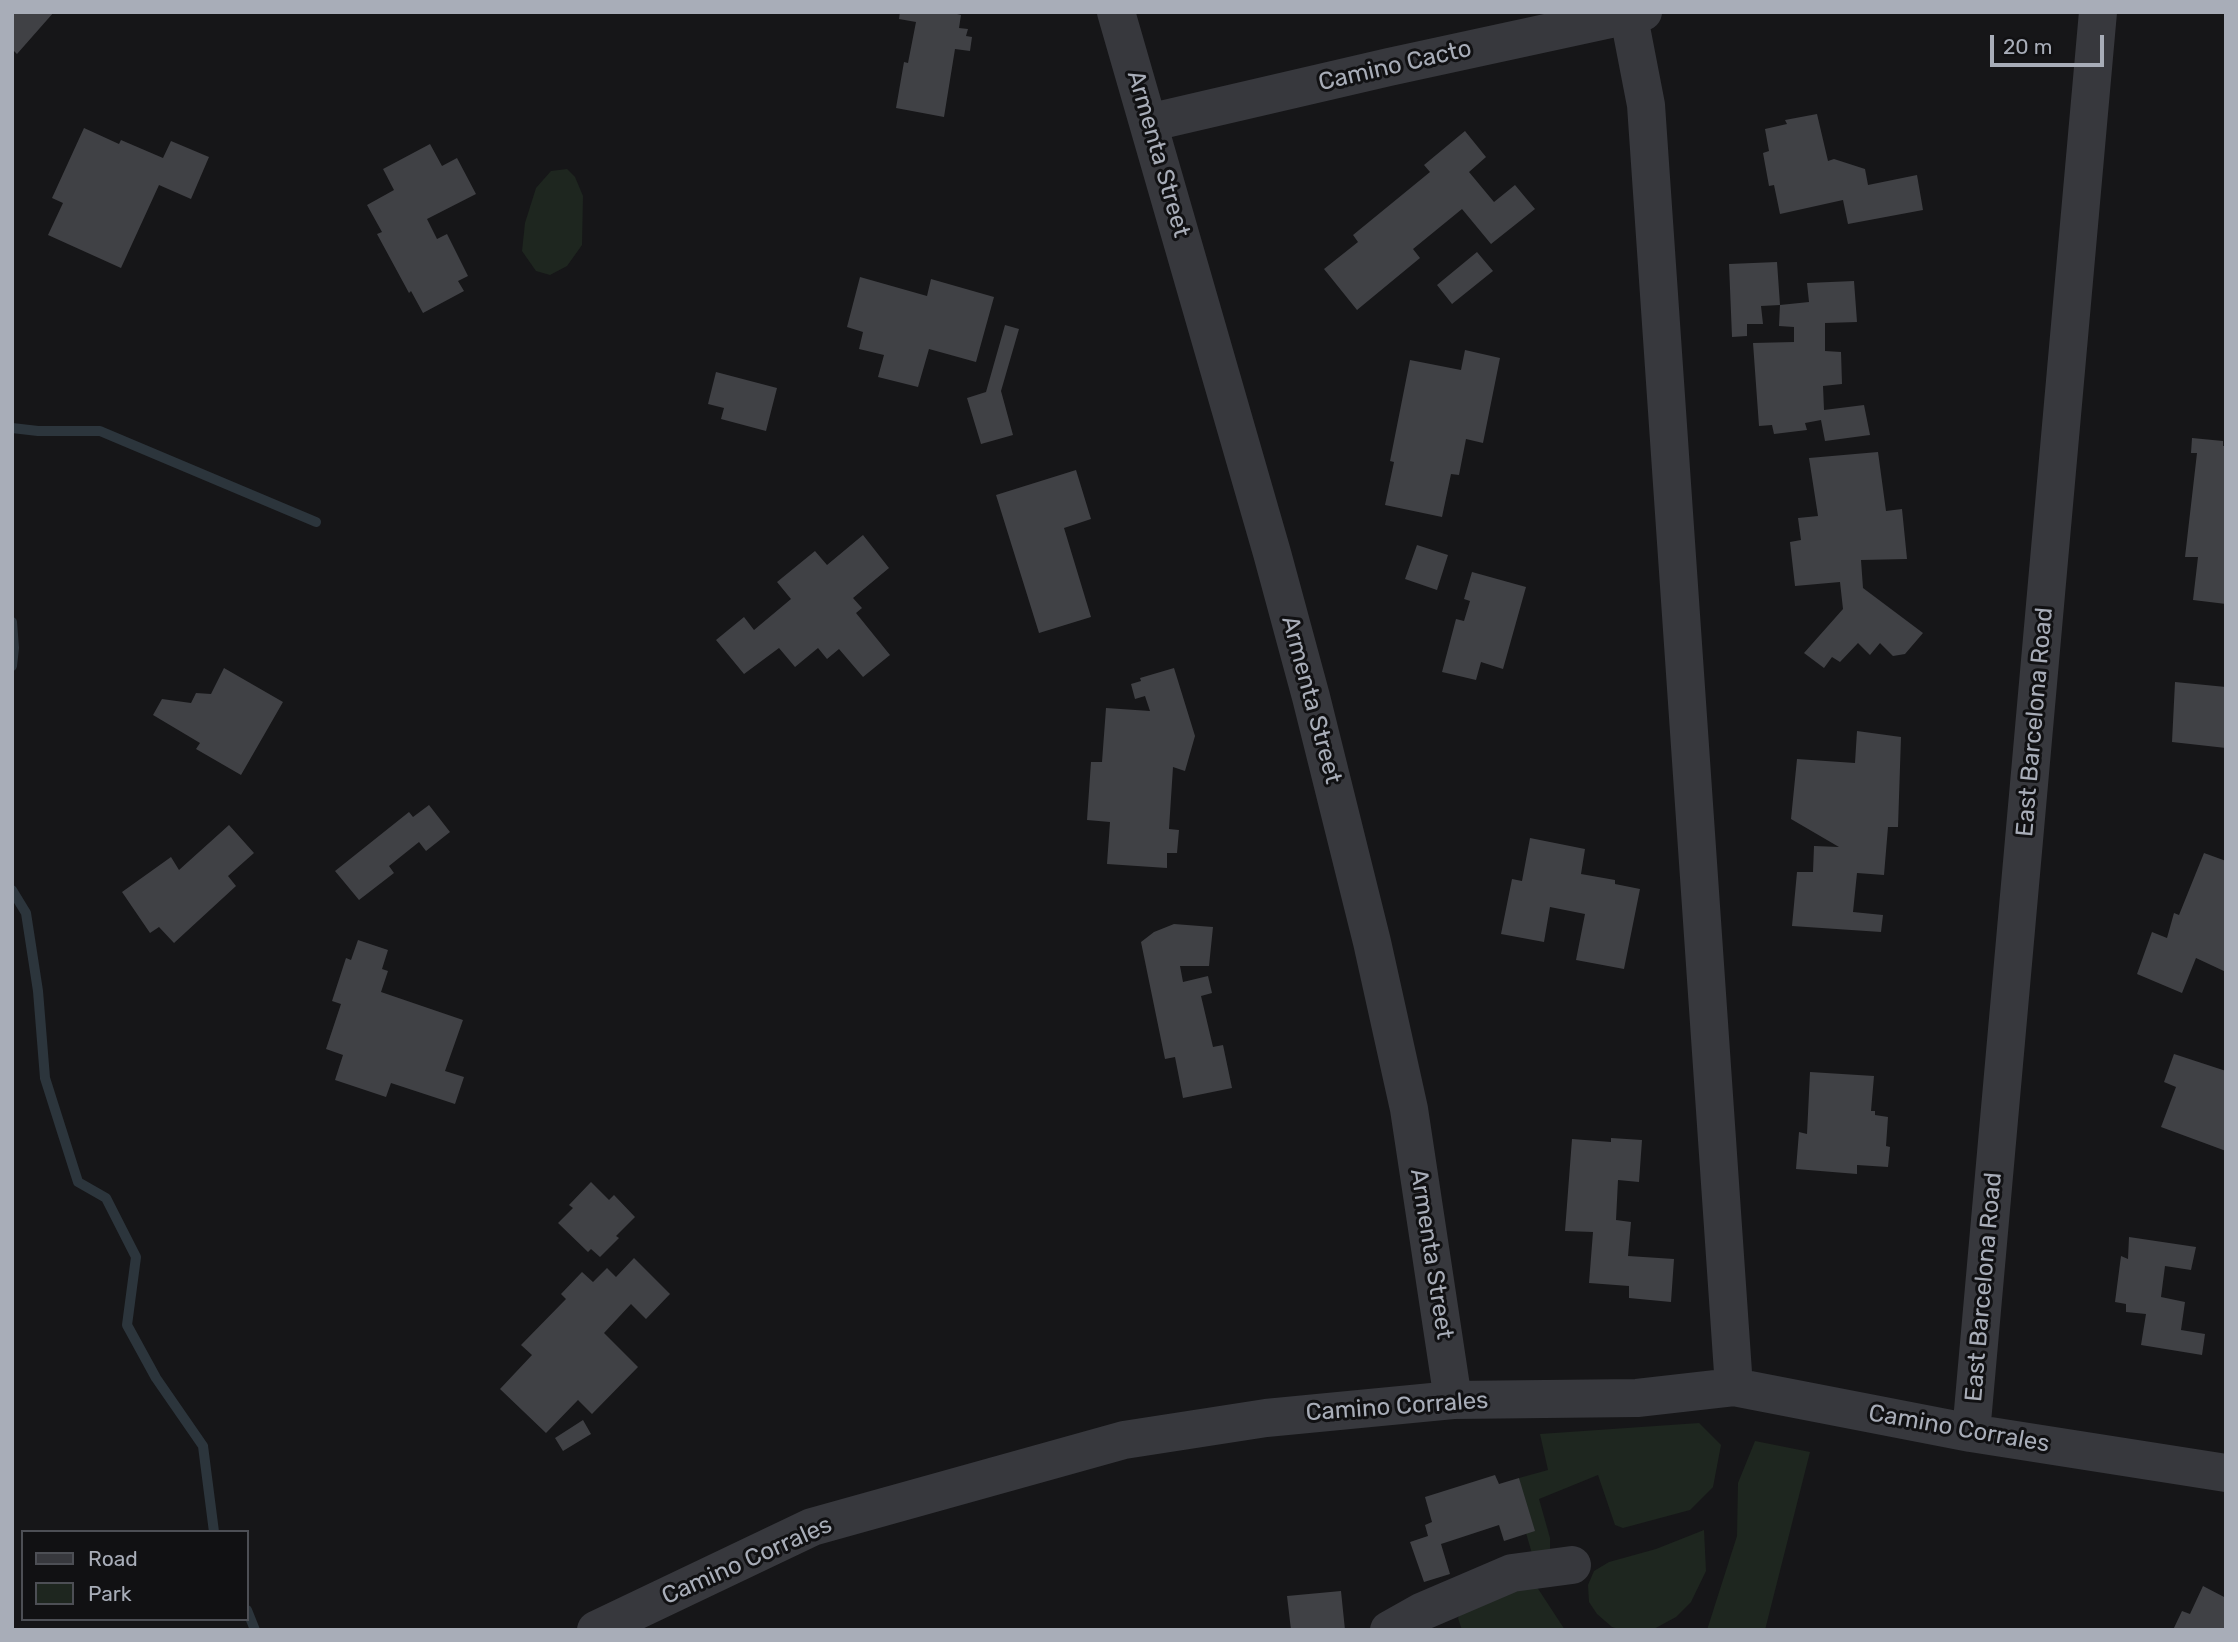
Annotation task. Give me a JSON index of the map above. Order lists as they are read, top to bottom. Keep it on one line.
{"streets":{"street":["Camino Cacto","Armenta Street","East Barcelona Road","Camino Corrales"]},"crossings":[["Camino Cacto","Armenta Street"],["Armenta Street","Camino Corrales"],["East Barcelona Road","Camino Corrales"]],"legend":["Road","Park"],"scale_bar":"20 m"}
